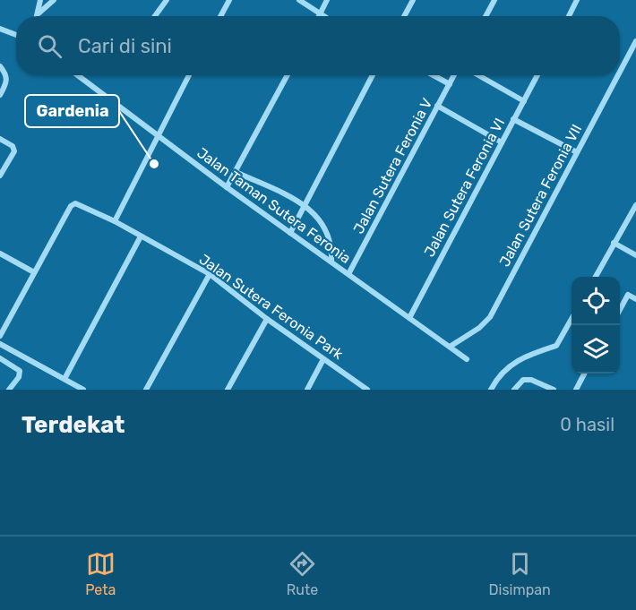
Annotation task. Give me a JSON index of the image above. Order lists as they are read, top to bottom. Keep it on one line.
{"streets":{"street":["Jalan Sutera Feronia V","Jalan Sutera Feronia VI","Jalan Sutera Feronia VII","Jalan Taman Sutera Feronia","Jalan Sutera Feronia Park"]},"crossings":[["Jalan Sutera Feronia V","Jalan Taman Sutera Feronia"],["Jalan Sutera Feronia VI","Jalan Taman Sutera Feronia"],["Jalan Sutera Feronia VII","Jalan Taman Sutera Feronia"]],"places":["Gardenia"],"page":{"search":"Cari di sini","heading":["Terdekat","0 hasil"],"nav":["Peta","Rute","Disimpan"]}}
